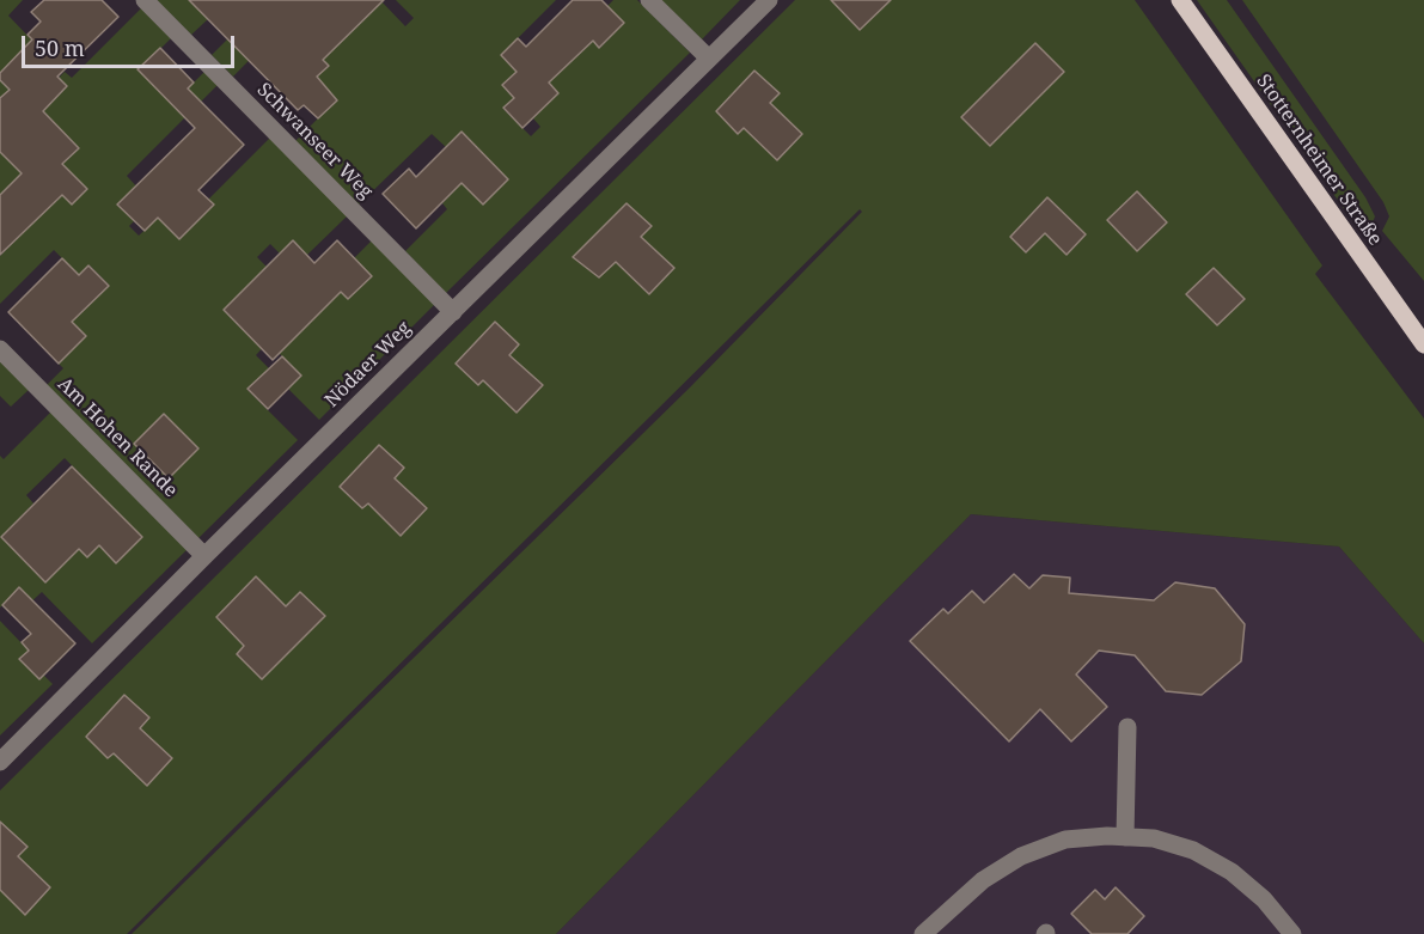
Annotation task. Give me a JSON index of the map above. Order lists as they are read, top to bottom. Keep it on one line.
{"streets":{"main road":["Stotternheimer Straße"],"street":["Schwanseer Weg","Nödaer Weg","Am Hohen Rande"]},"crossings":[["Schwanseer Weg","Nödaer Weg"],["Nödaer Weg","Am Hohen Rande"]],"scale_bar":"50 m"}
